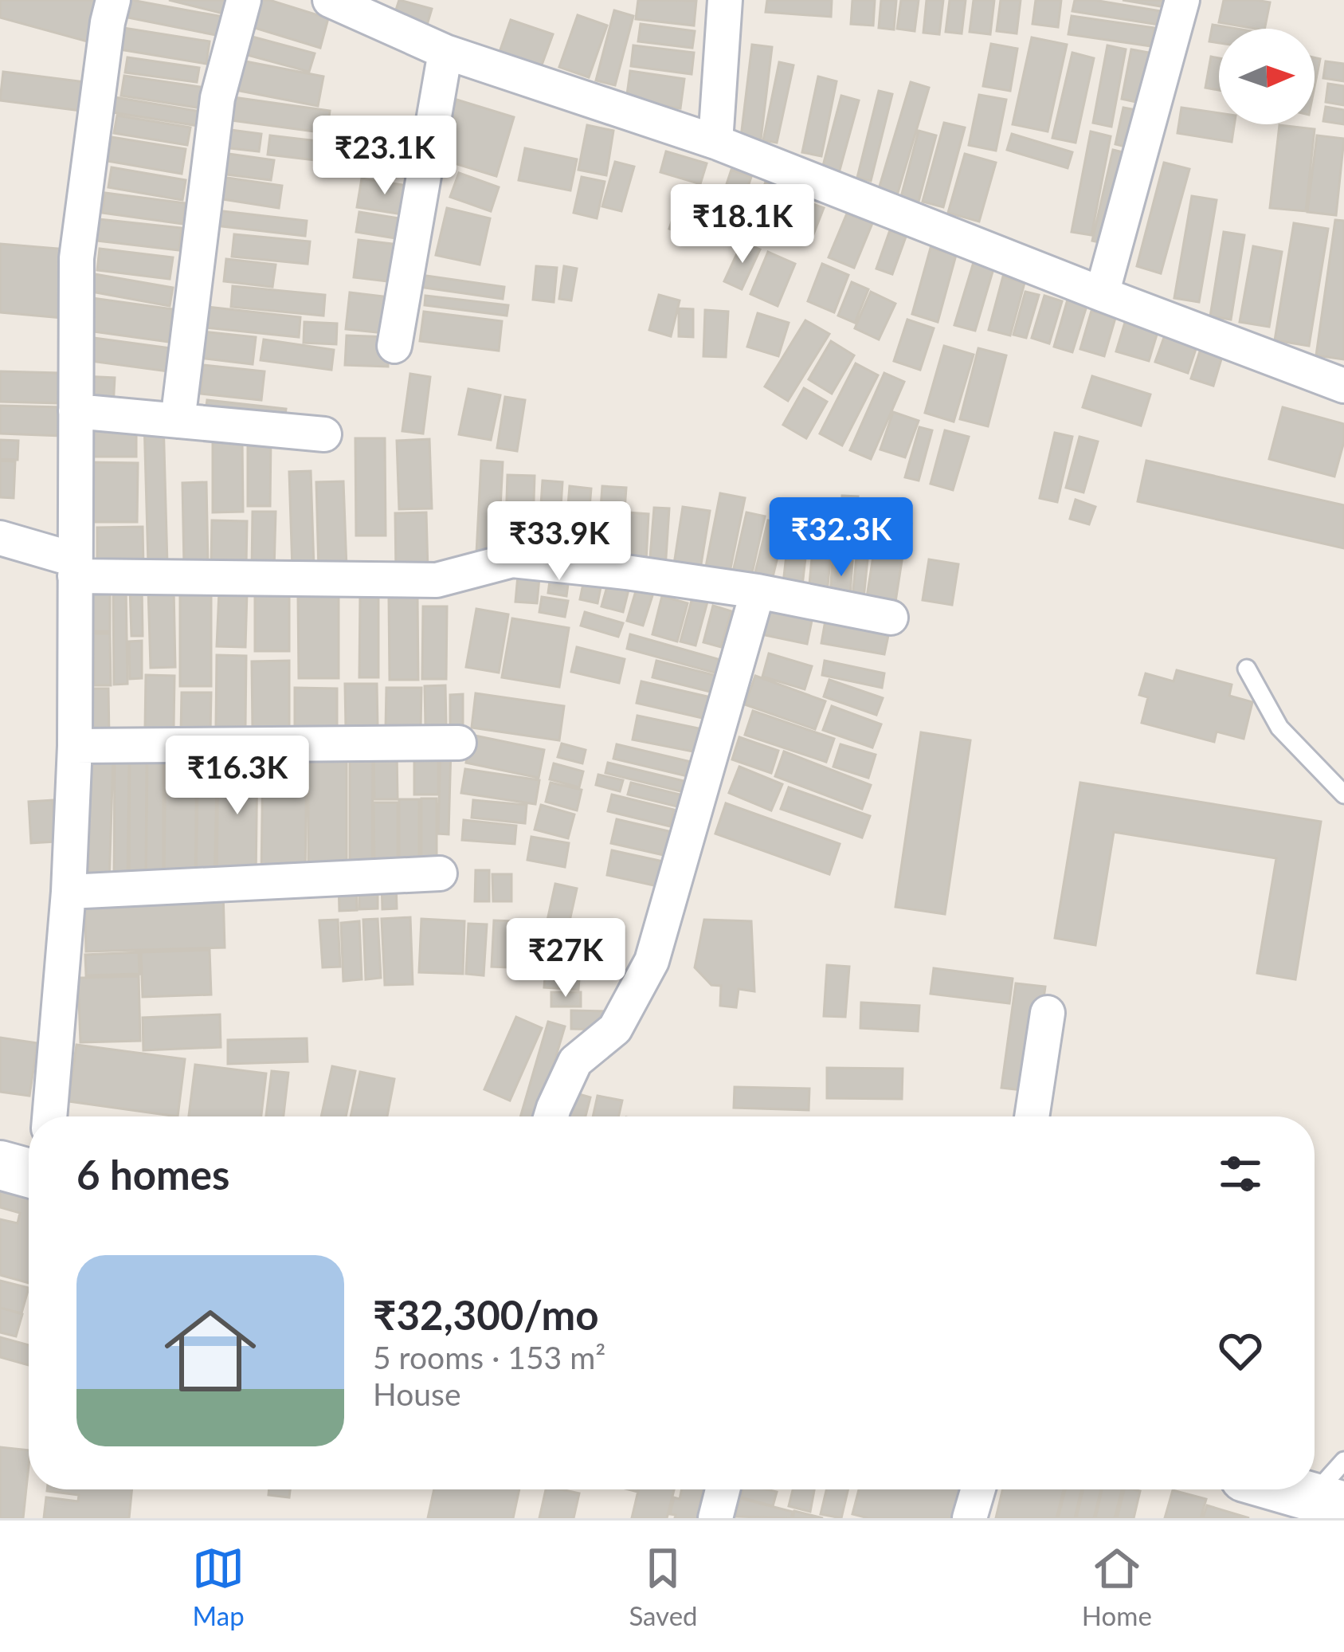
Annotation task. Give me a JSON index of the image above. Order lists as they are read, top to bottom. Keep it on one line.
{"north":"right","page":{"price":["₹23.1K","₹18.1K","₹32.3K","₹33.9K","₹16.3K","₹27K"],"heading":"6 homes","list":[{"name":"₹32,300/mo","note":"5 rooms · 153 m² · House"}],"tabs":["Map","Saved","Home"]}}
